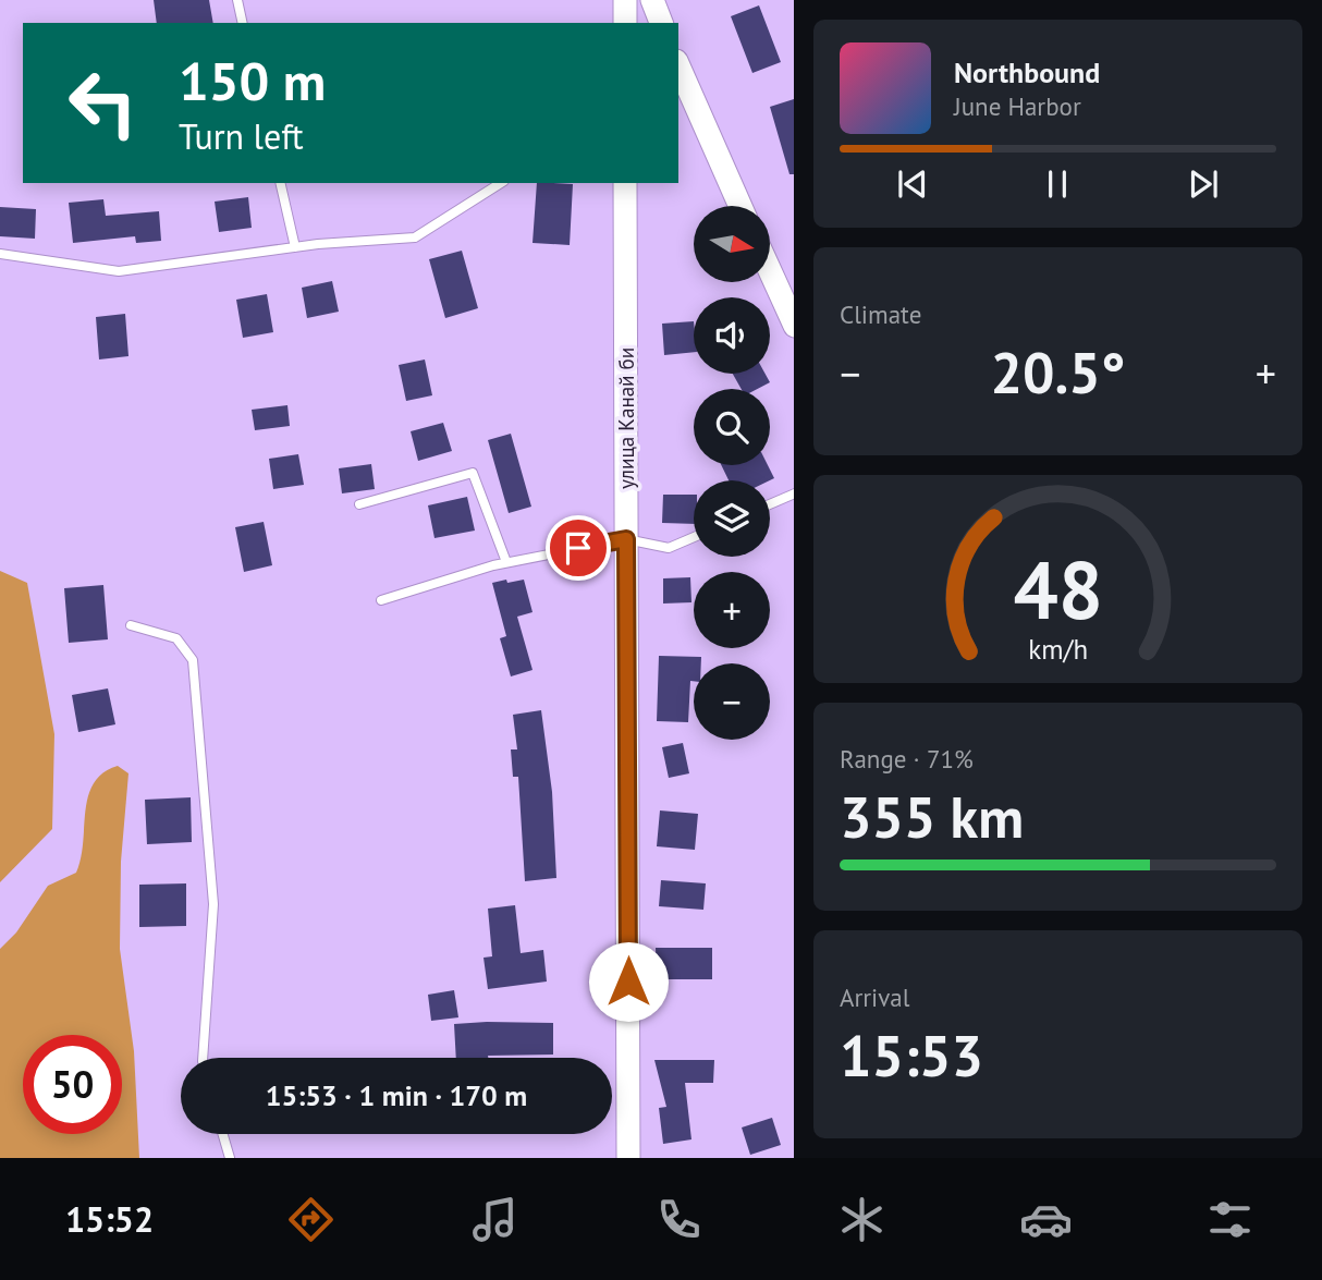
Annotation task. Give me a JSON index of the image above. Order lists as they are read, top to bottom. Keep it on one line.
{"streets":{"main road":["улица Канай би"]},"north":"right","page":{"turn":["150 m","Turn left"],"song":["Northbound","June Harbor"],"map_buttons":["+","−"],"tile":["Climate",["Range · 71%","355 km"],["Arrival","15:53"]],"heat":["−","20.5°","+"],"limit":"50","trip":"15:53 · 1 min · 170 m","tabs":"15:52","gauge":["48","km/h"]}}
